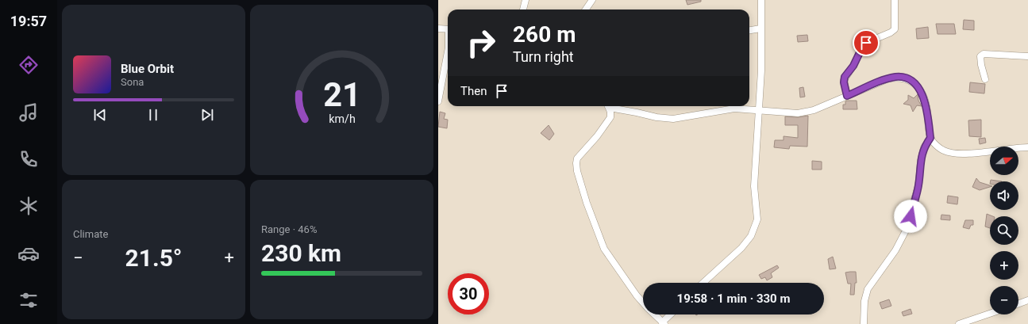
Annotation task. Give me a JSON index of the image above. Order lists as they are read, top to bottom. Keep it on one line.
{"north":"right","page":{"tabs":"19:57","turn":["260 m","Turn right"],"song":["Blue Orbit","Sona"],"then":"Then","map_buttons":["+","−"],"tile":["Climate",["Range · 46%","230 km"]],"heat":["−","21.5°","+"],"limit":"30","trip":"19:58 · 1 min · 330 m","gauge":["21","km/h"]}}
